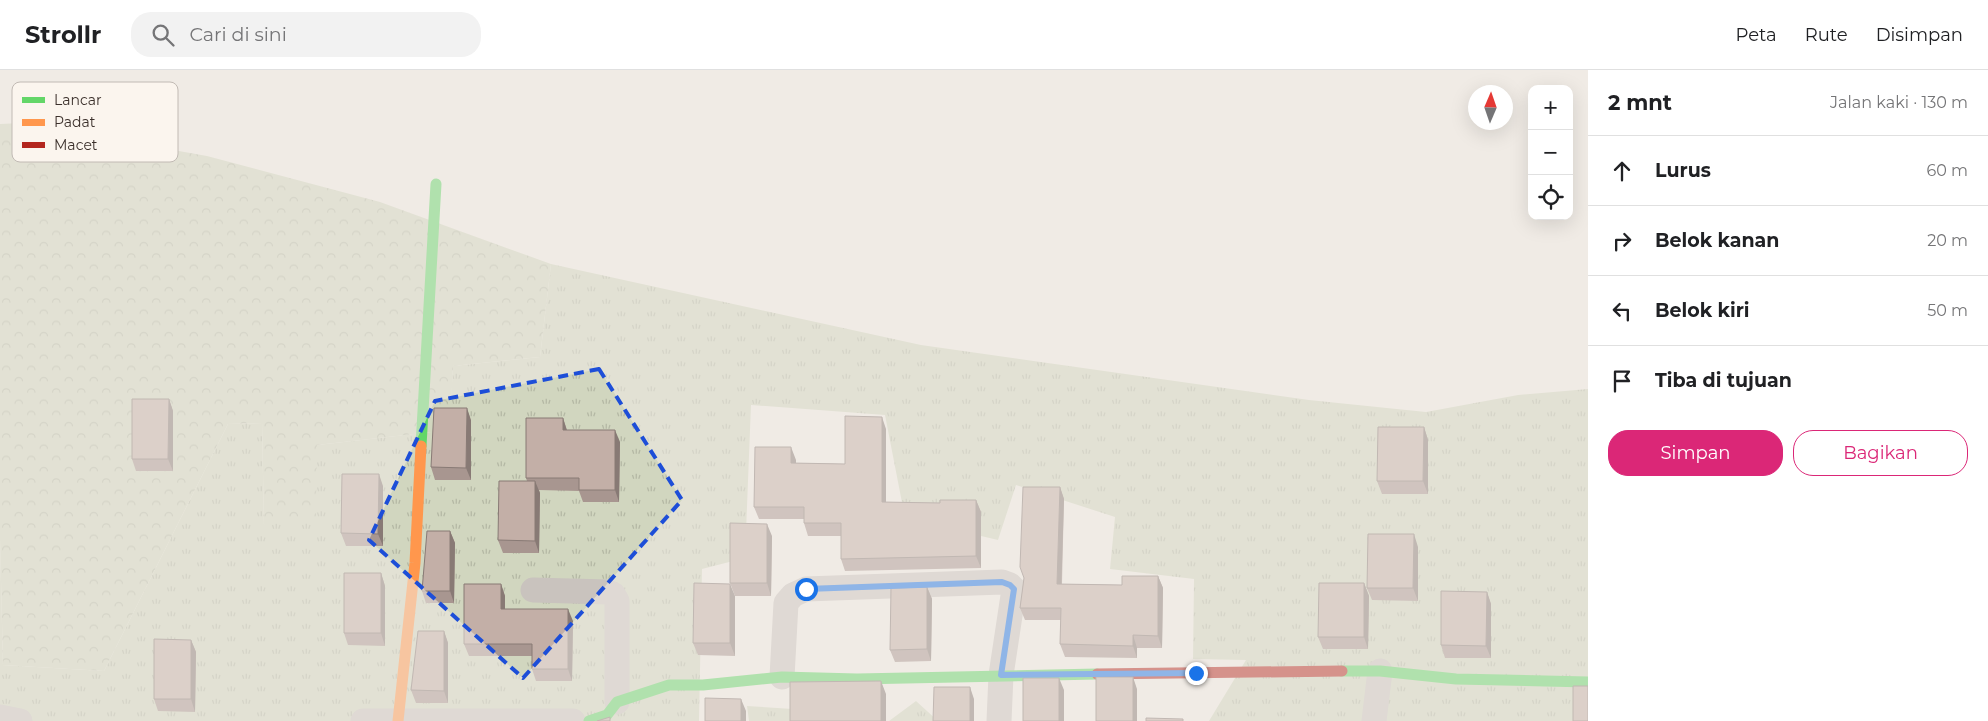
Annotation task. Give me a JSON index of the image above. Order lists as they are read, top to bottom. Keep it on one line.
{"legend":["Lancar","Padat","Macet"],"north":"top","page":{"header":"Strollr","search":"Cari di sini","nav":["Peta","Rute","Disimpan"],"heading":["2 mnt","Jalan kaki · 130 m"],"map_buttons":["+","−"],"list":[["Lurus","60 m"],["Belok kanan","20 m"],["Belok kiri","50 m"],"Tiba di tujuan"],"buttons":["Simpan","Bagikan"]}}
